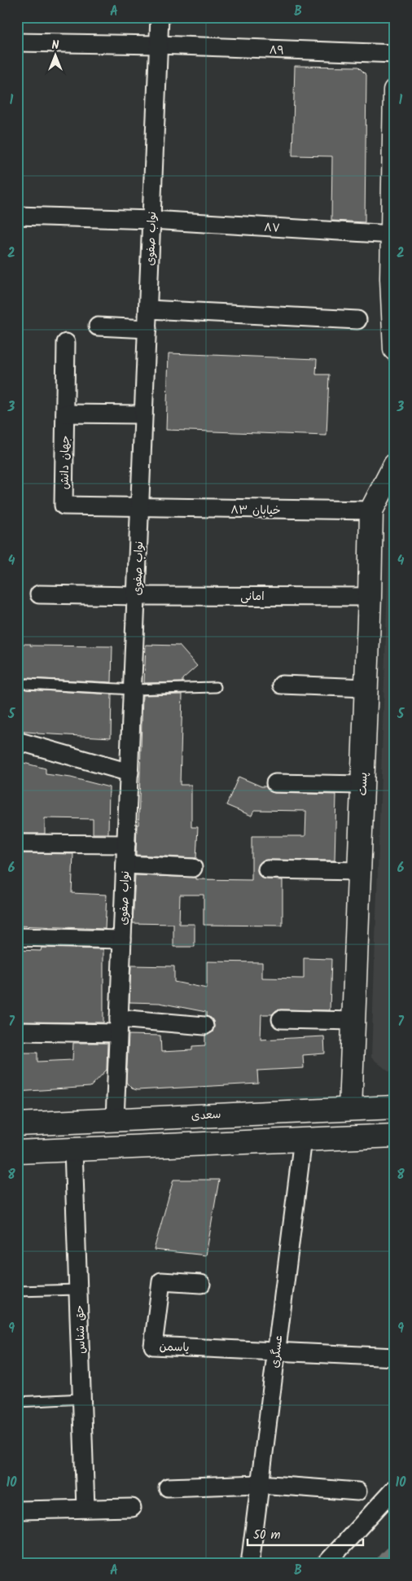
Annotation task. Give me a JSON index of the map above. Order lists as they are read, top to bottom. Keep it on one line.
{"streets":{"main road":["پست","سعدی"],"street":["۸۹","۸۷","نواب صفوی","جهان دانش","خیابان ۸۳","امانی","حق شناس","یاسمن","عسگری"]},"crossings":[["۸۹","نواب صفوی"],["۸۷","نواب صفوی"],["نواب صفوی","جهان دانش"],["نواب صفوی","خیابان ۸۳"],["نواب صفوی","امانی"],["نواب صفوی","سعدی"],["جهان دانش","خیابان ۸۳"],["خیابان ۸۳","پست"],["امانی","پست"],["پست","سعدی"],["یاسمن","عسگری"]],"scale_bar":"50 m","north":"top","grid":{"columns":["A","B"],"rows":["1","2","3","4","5","6","7","8","9","10"]}}
